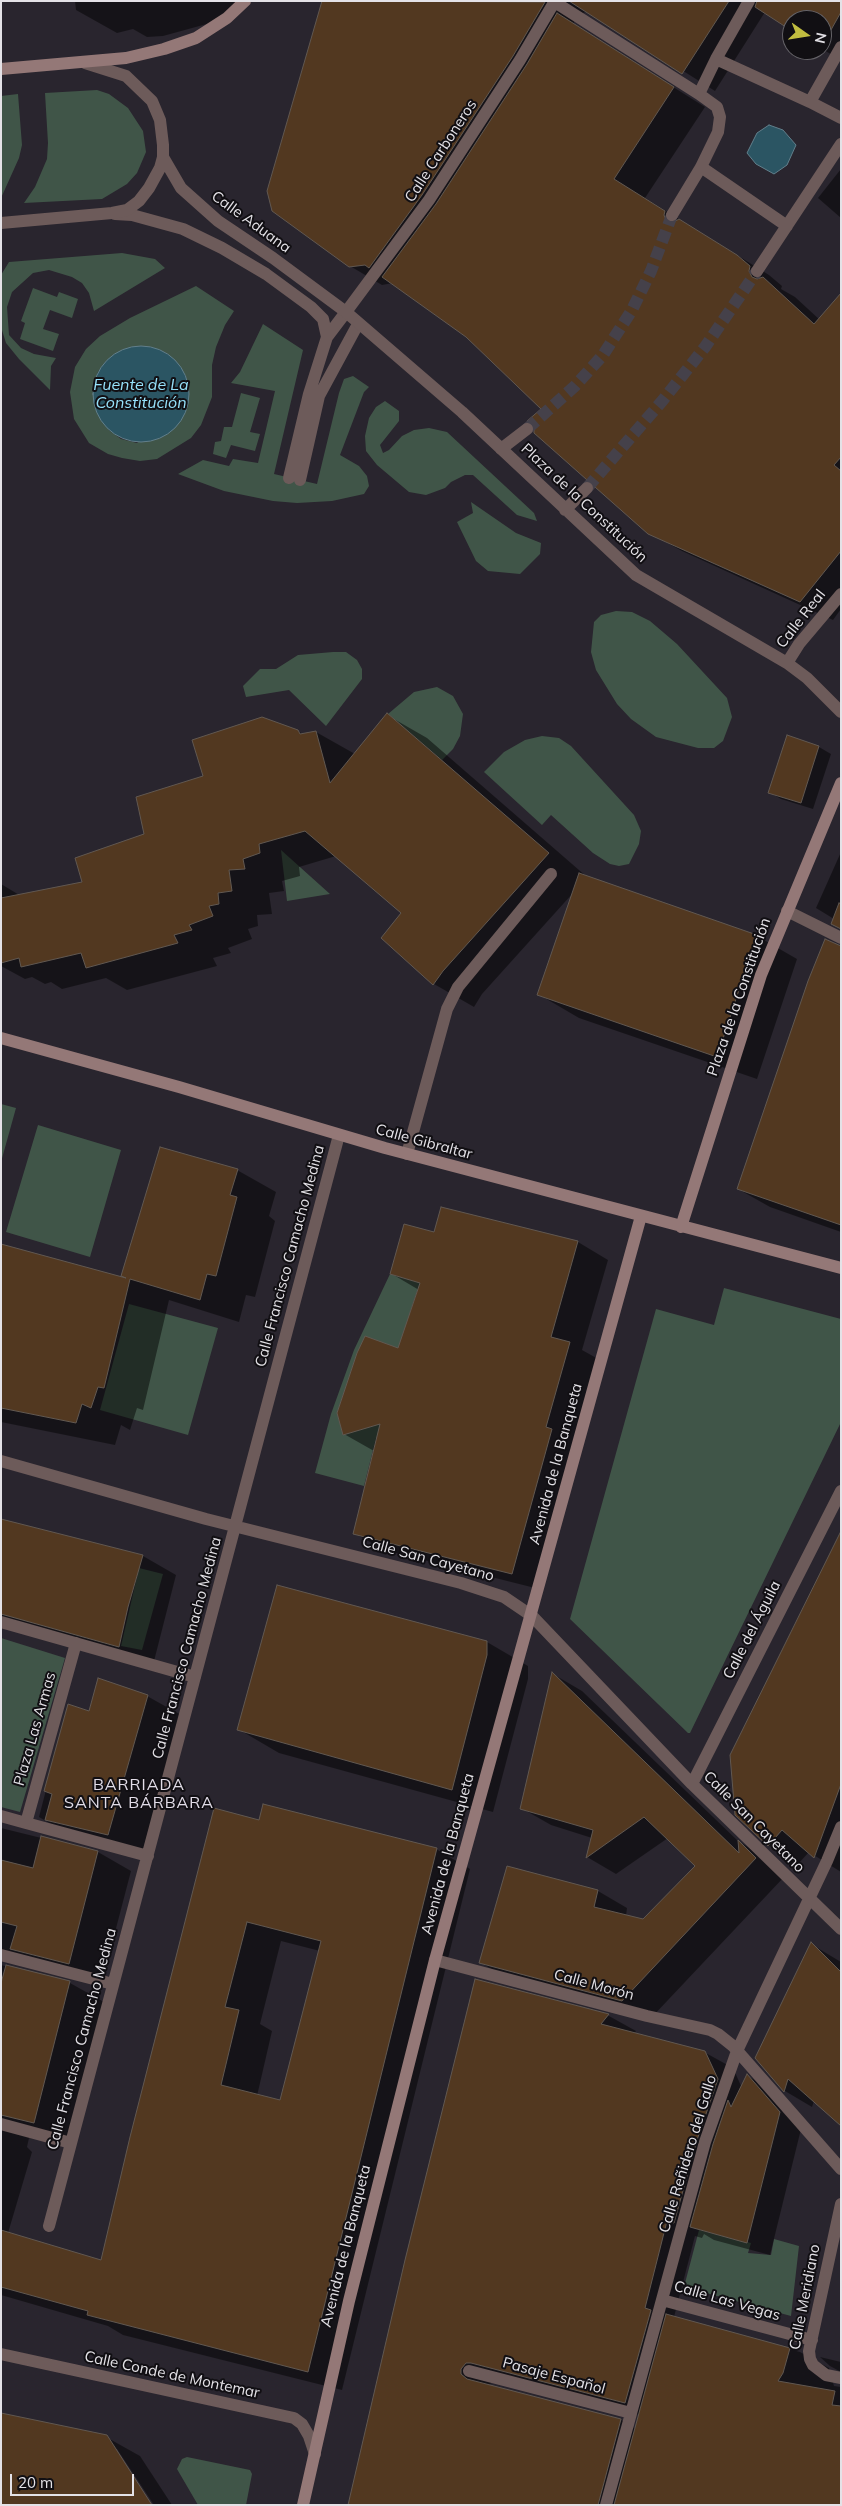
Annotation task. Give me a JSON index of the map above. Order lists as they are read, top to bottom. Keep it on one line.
{"streets":{"main road":["Plaza de la Constitución","Calle Gibraltar","Avenida de la Banqueta"],"street":["Calle Carboneros","Calle Aduana","Calle Real","Calle Francisco Camacho Medina","Calle San Cayetano","Calle del Águila","Plaza Las Armas","Calle Morón","Calle Reñidero del Gallo","Calle Meridiano","Calle Las Vegas","Calle Conde de Montemar","Pasaje Español"]},"crossings":[["Calle Carboneros","Calle Aduana"],["Calle Carboneros","Plaza de la Constitución"],["Calle Aduana","Plaza de la Constitución"],["Plaza de la Constitución","Calle Real"],["Plaza de la Constitución","Calle Gibraltar"],["Calle Gibraltar","Calle Francisco Camacho Medina"],["Calle Gibraltar","Avenida de la Banqueta"],["Calle Francisco Camacho Medina","Calle San Cayetano"],["Avenida de la Banqueta","Calle San Cayetano"],["Avenida de la Banqueta","Calle Morón"],["Avenida de la Banqueta","Calle Conde de Montemar"],["Calle San Cayetano","Calle del Águila"],["Calle San Cayetano","Calle Reñidero del Gallo"],["Calle Morón","Calle Reñidero del Gallo"],["Calle Reñidero del Gallo","Calle Las Vegas"],["Calle Reñidero del Gallo","Pasaje Español"],["Calle Meridiano","Calle Las Vegas"]],"districts":["BARRIADA SANTA BÁRBARA"],"water":["Fuente de La Constitución"],"scale_bar":"20 m","north":"right"}
